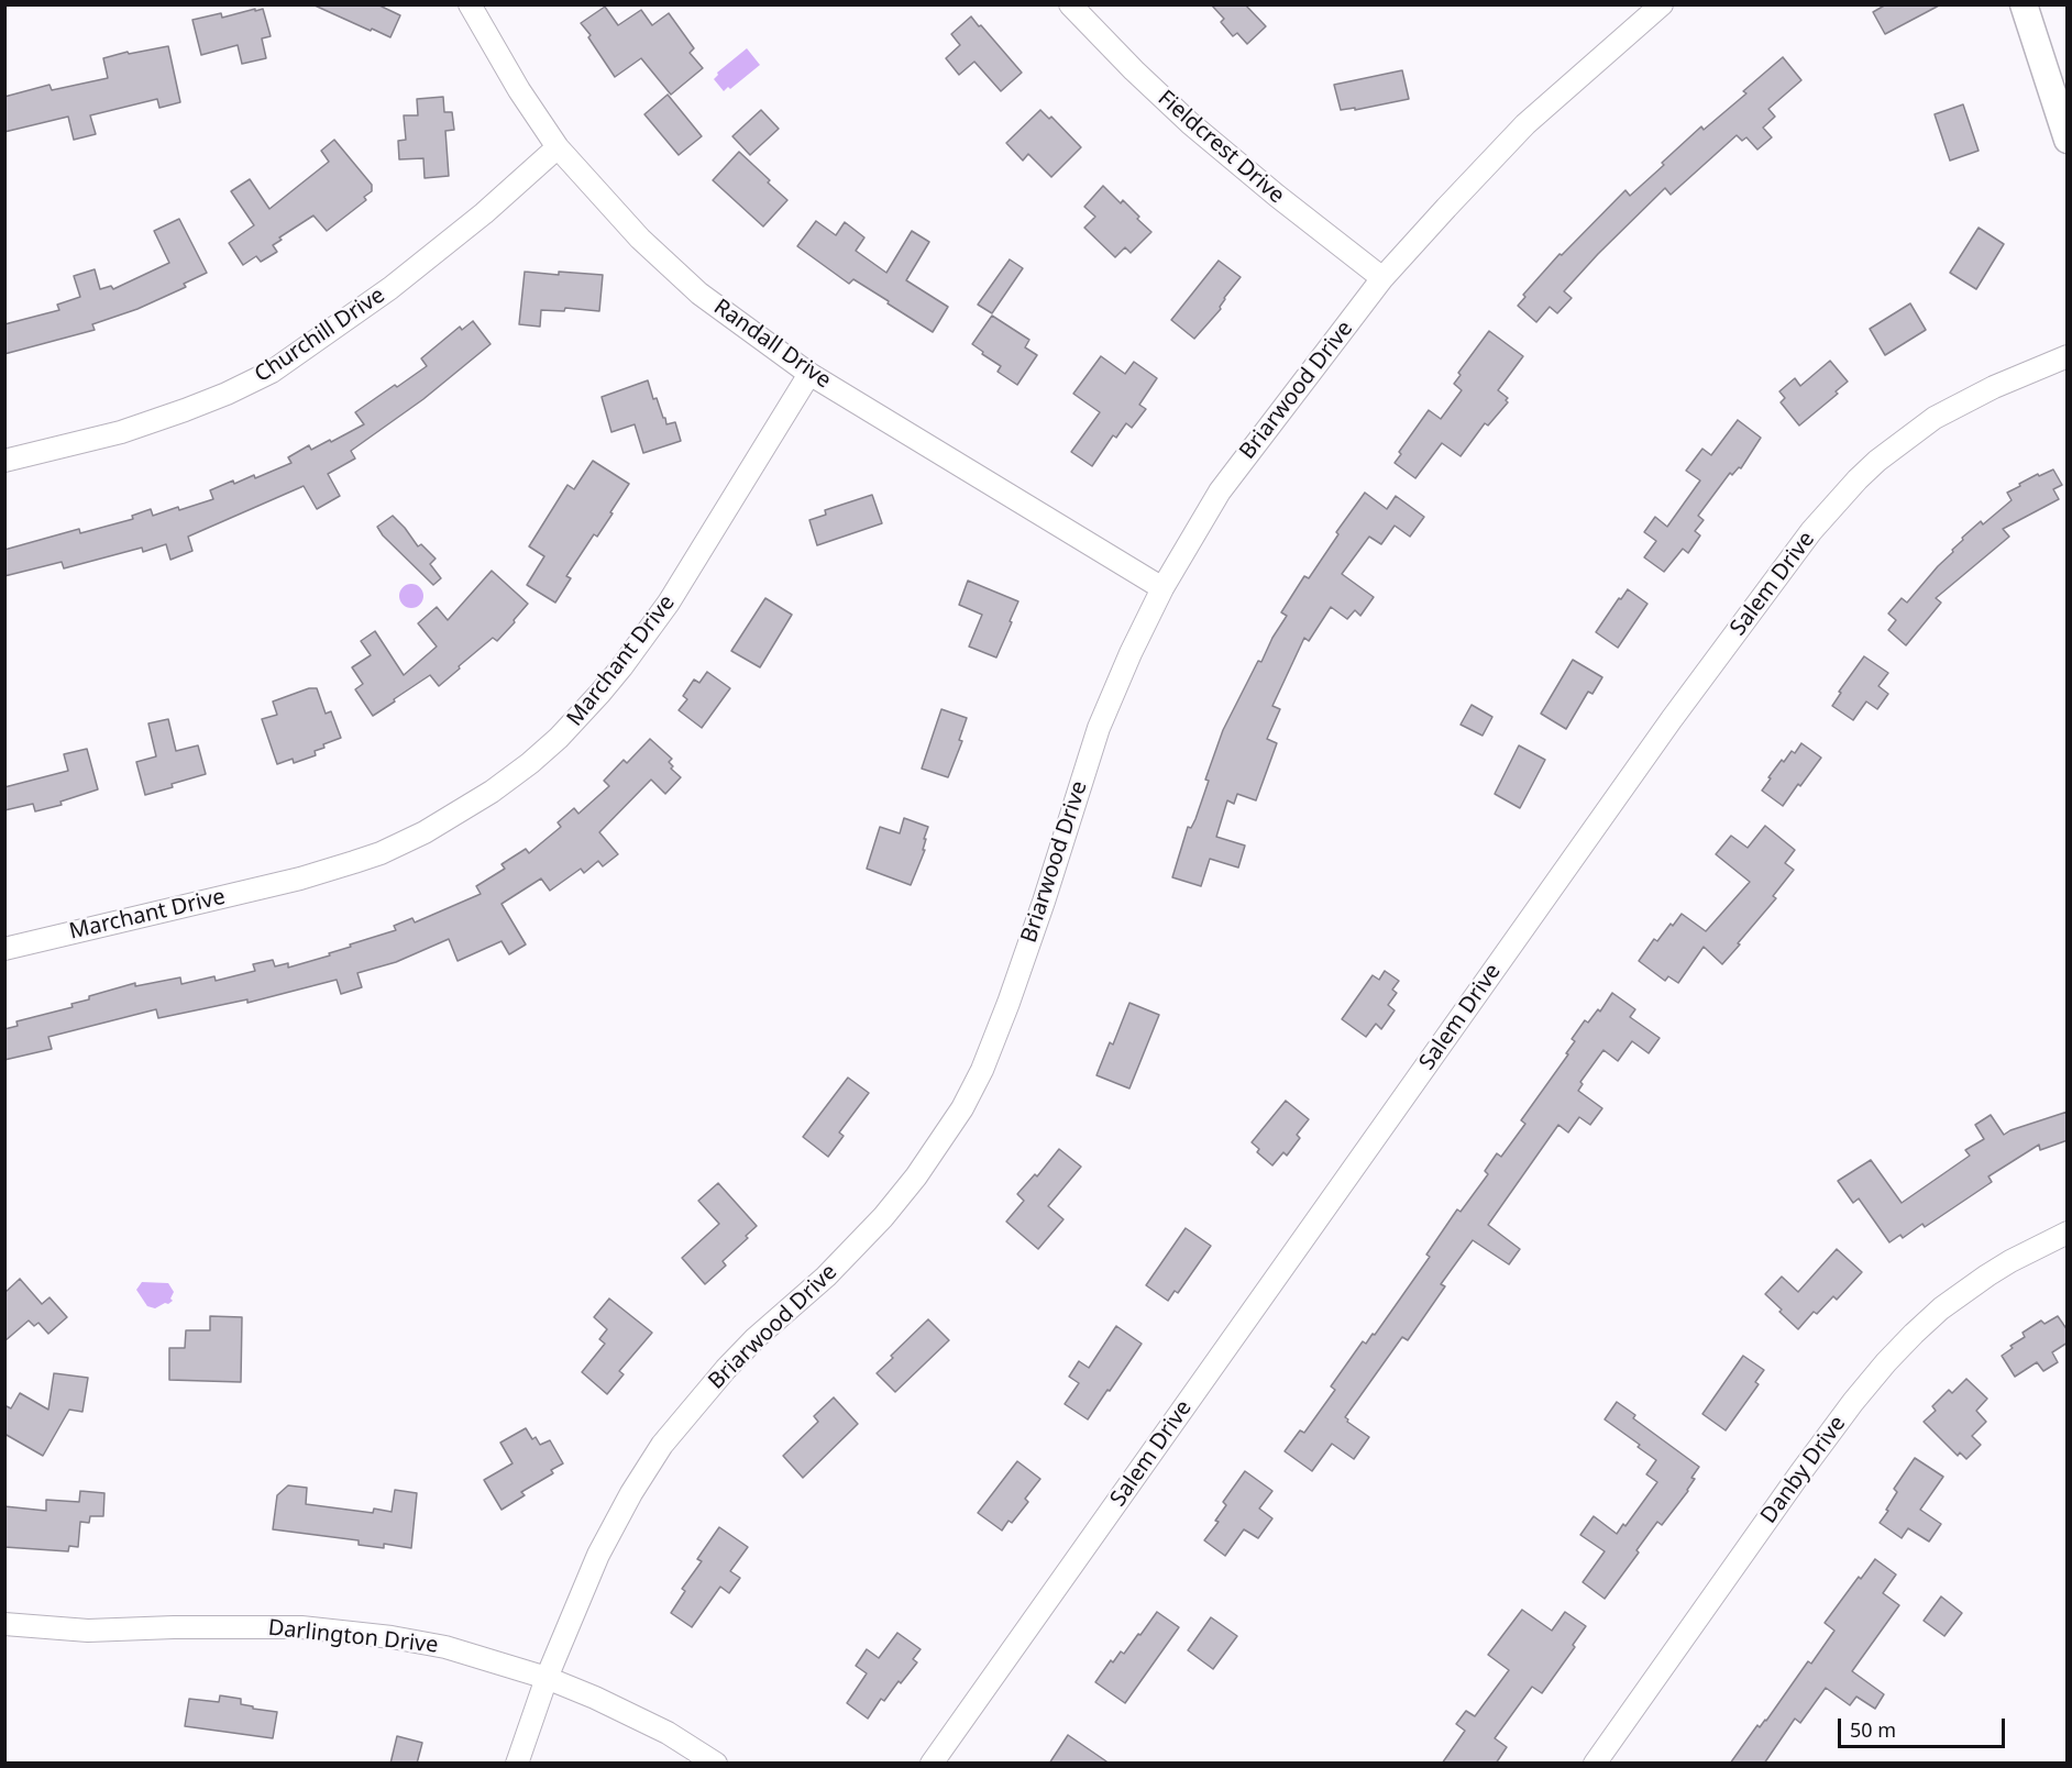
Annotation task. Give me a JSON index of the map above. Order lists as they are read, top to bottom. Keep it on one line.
{"streets":{"street":["Fieldcrest Drive","Churchill Drive","Randall Drive","Briarwood Drive","Salem Drive","Marchant Drive","Danby Drive","Darlington Drive"]},"crossings":[["Fieldcrest Drive","Briarwood Drive"],["Churchill Drive","Randall Drive"],["Randall Drive","Briarwood Drive"],["Randall Drive","Marchant Drive"],["Briarwood Drive","Darlington Drive"]],"scale_bar":"50 m"}
